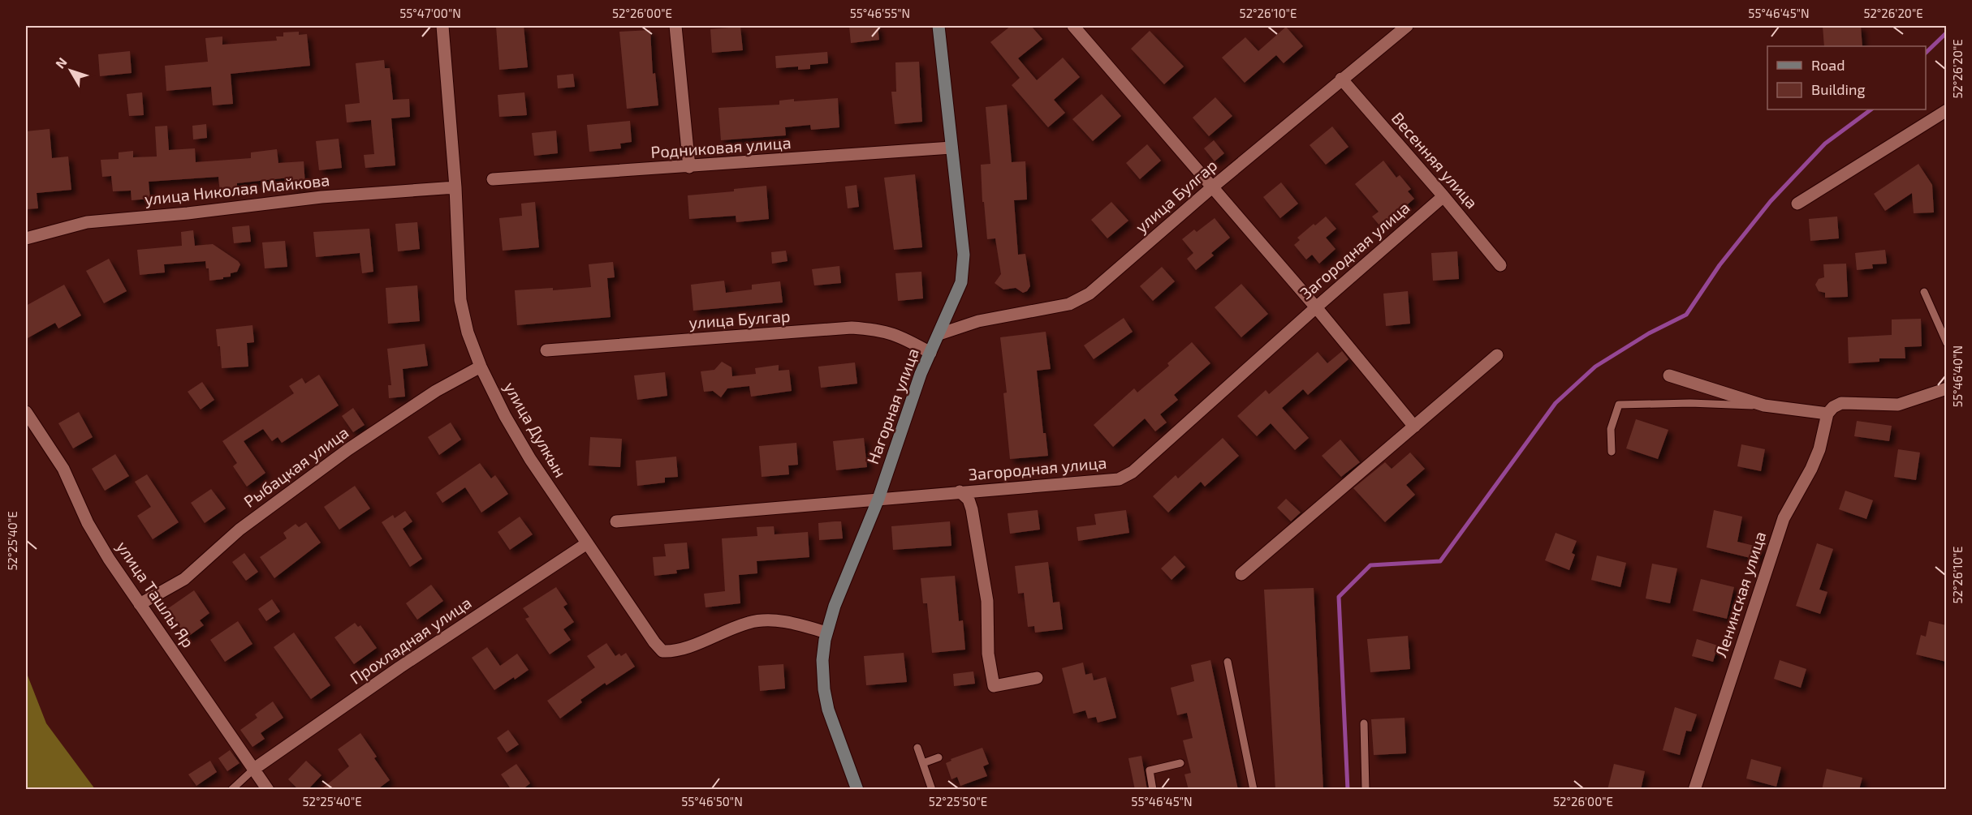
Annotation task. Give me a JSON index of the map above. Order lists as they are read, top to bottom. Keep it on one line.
{"streets":{"street":["Родниковая улица","Весенняя улица","улица Николая Майкова","улица Булгар","Загородная улица","Нагорная улица","улица Дулкын","Рыбацкая улица","улица Ташлы Яр","Ленинская улица","Прохладная улица"]},"crossings":[["Родниковая улица","Нагорная улица"],["Весенняя улица","улица Булгар"],["Весенняя улица","Загородная улица"],["улица Николая Майкова","улица Дулкын"],["улица Булгар","Нагорная улица"],["Загородная улица","Нагорная улица"],["Нагорная улица","улица Дулкын"],["улица Дулкын","Рыбацкая улица"],["улица Дулкын","Прохладная улица"],["Рыбацкая улица","улица Ташлы Яр"],["улица Ташлы Яр","Прохладная улица"]],"legend":["Road","Building"],"north":"top left","coordinates":["55°47'00\"N","52°26'00\"E","55°46'55\"N","52°26'10\"E","55°46'45\"N","52°26'20\"E","55°46'40\"N","52°25'40\"E","55°46'50\"N","52°25'50\"E"]}
